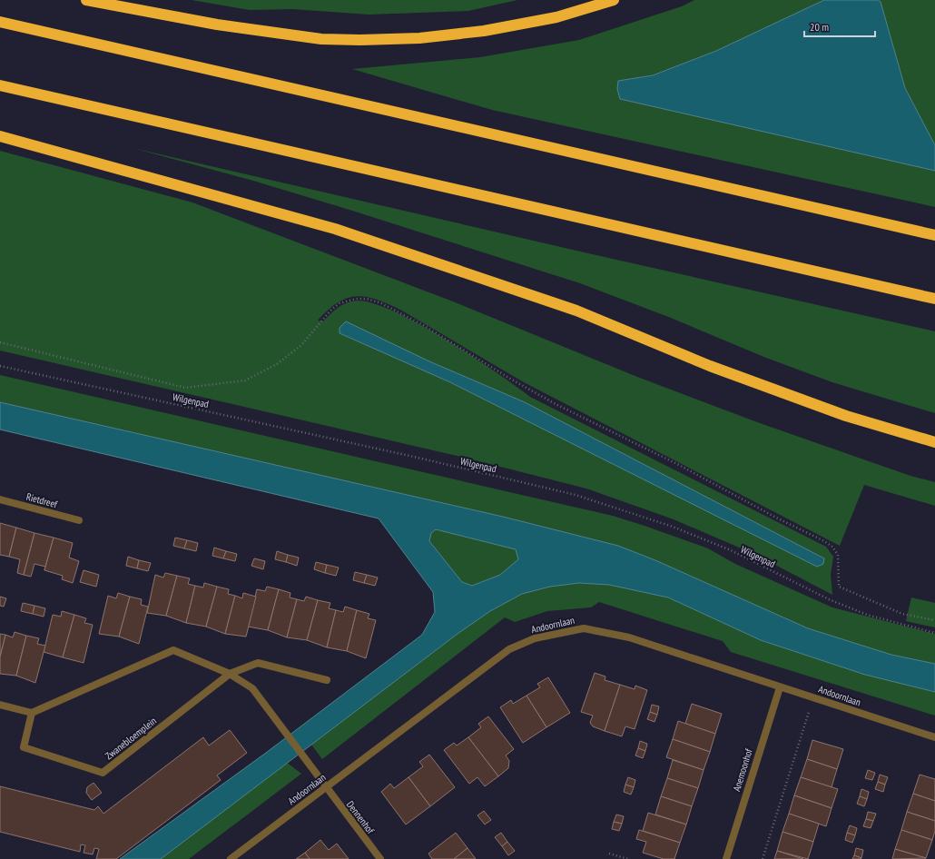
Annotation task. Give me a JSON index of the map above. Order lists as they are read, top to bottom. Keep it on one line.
{"streets":{"street":["Rietdreef","Andoornlaan","Zwanebloemplein","Anemoonhof","Dennenhof"],"path":["Wilgenpad"]},"crossings":[["Andoornlaan","Anemoonhof"],["Andoornlaan","Dennenhof"]],"scale_bar":"20 m"}
